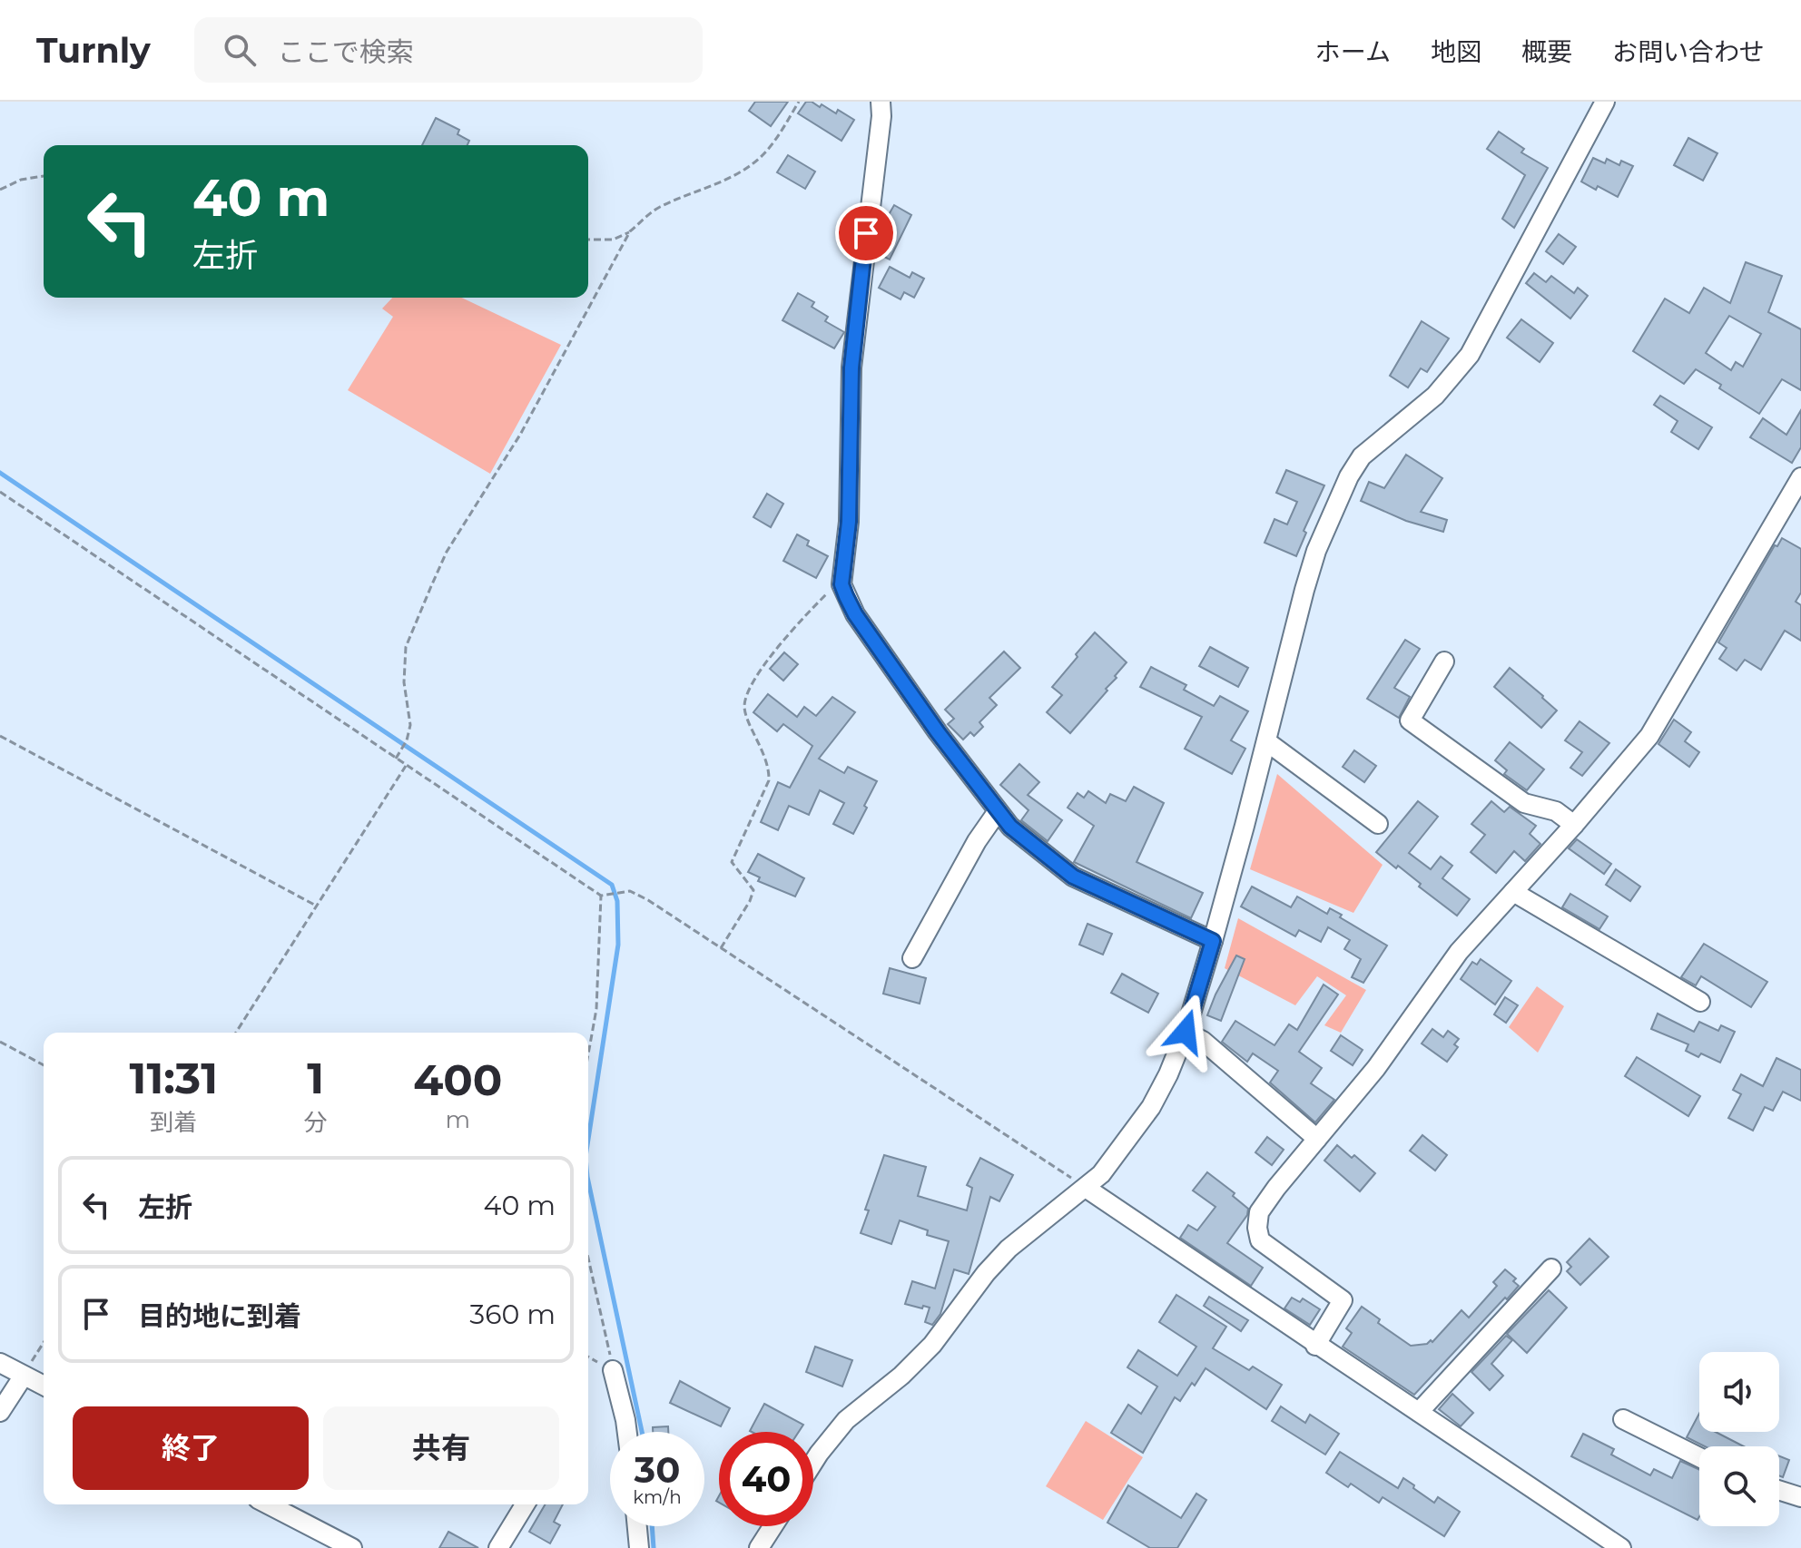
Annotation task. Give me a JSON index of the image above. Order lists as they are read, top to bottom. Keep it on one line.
{"page":{"header":"Turnly","search":"ここで検索","nav":["ホーム","地図","概要","お問い合わせ"],"turn":["40 m","左折"],"eta":["11:31","到着","1","分","400","m"],"list":[{"name":"左折","value":"40 m"},{"name":"目的地に到着","value":"360 m"}],"buttons":["終了","共有"],"speed":"30 km/h","limit":"40"}}
